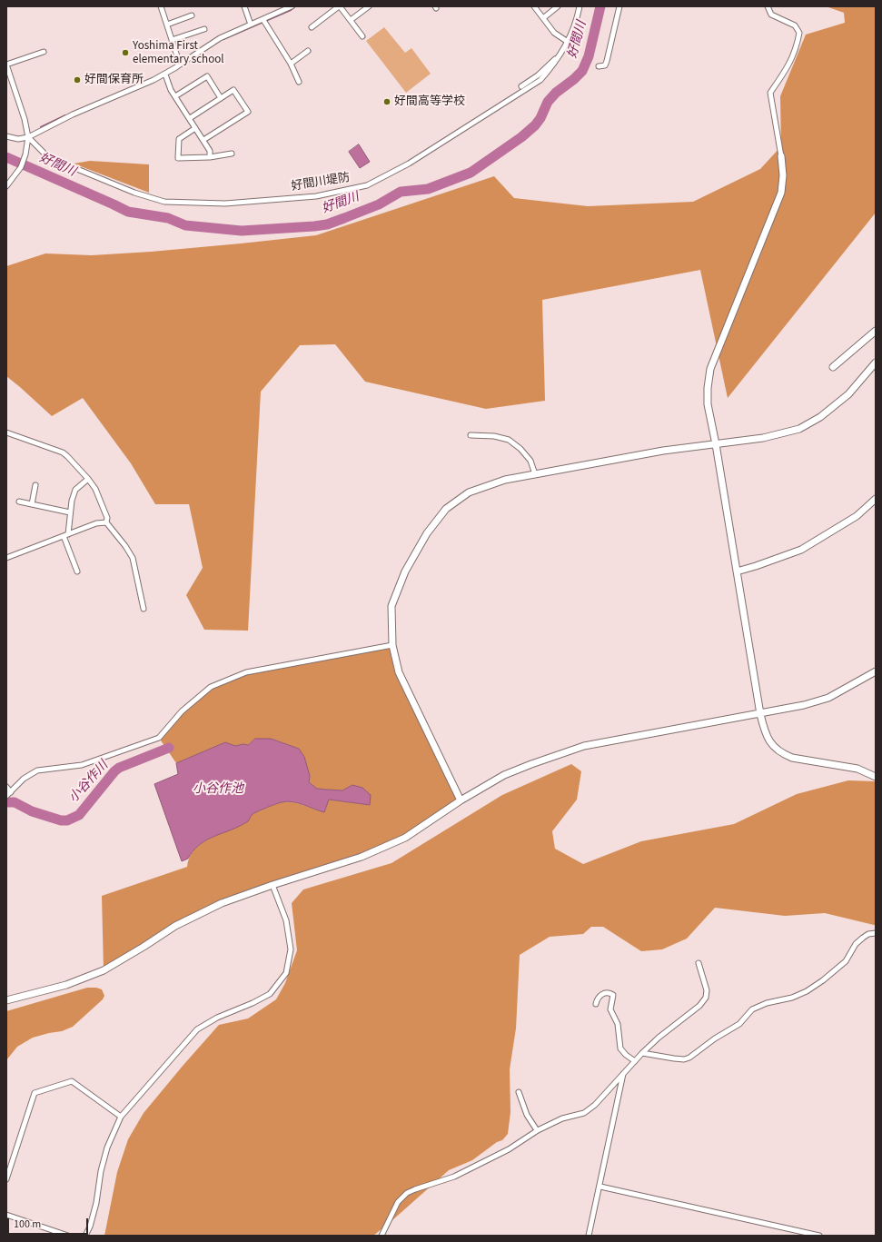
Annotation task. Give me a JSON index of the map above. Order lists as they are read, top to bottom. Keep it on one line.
{"streets":{"street":["好間川堤防"]},"water":["好間川","小谷作川","小谷作池"],"places":["Yoshima First elementary school","好間保育所","好間高等学校"],"scale_bar":"100 m"}
